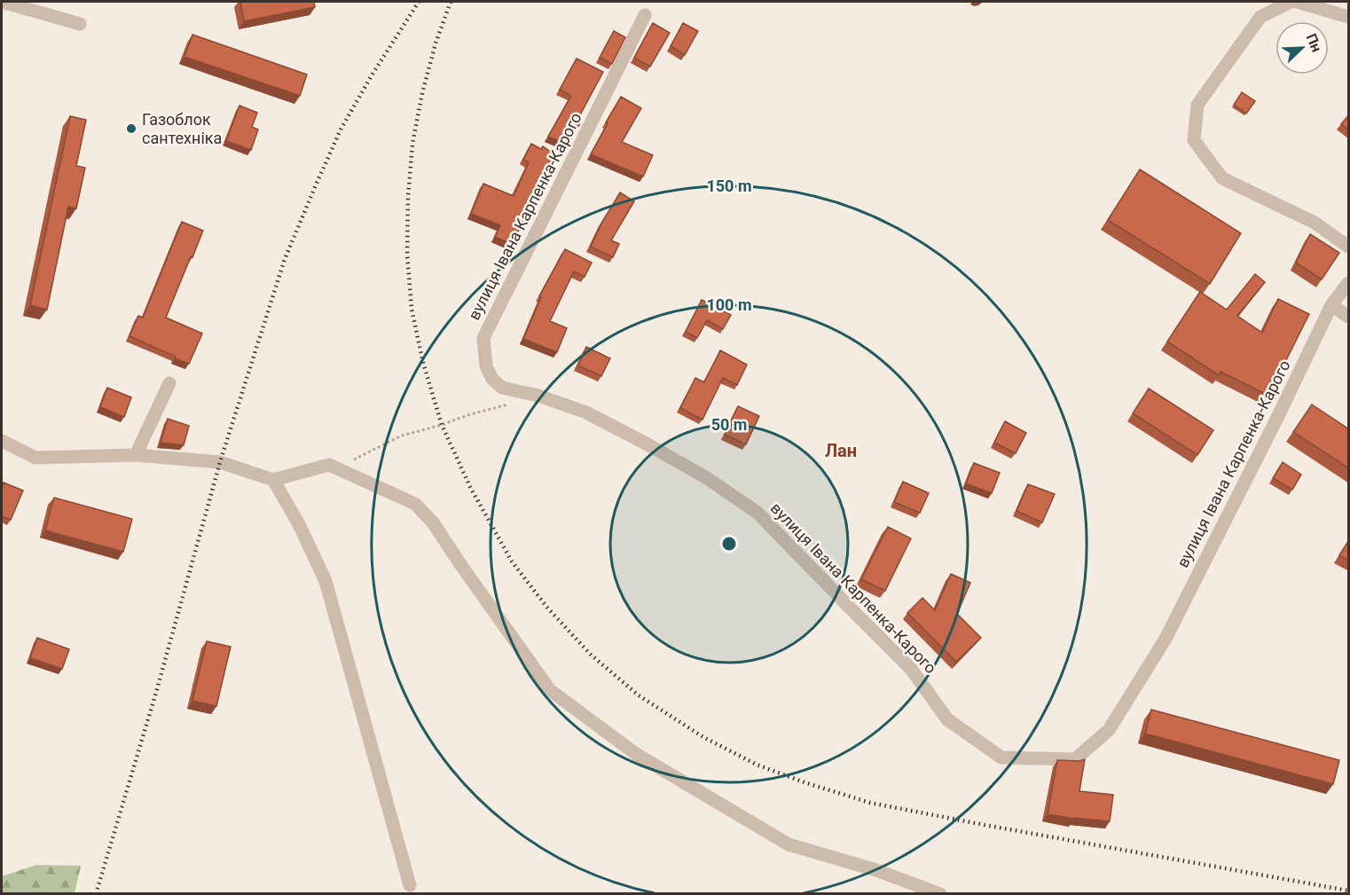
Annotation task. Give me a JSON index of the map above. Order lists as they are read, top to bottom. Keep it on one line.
{"streets":{"street":["вулиця Івана Карпенка-Карого"]},"districts":["Лан"],"places":["Газоблок сантехніка"],"north":"top right","rings":["150 m","100 m","50 m"]}
